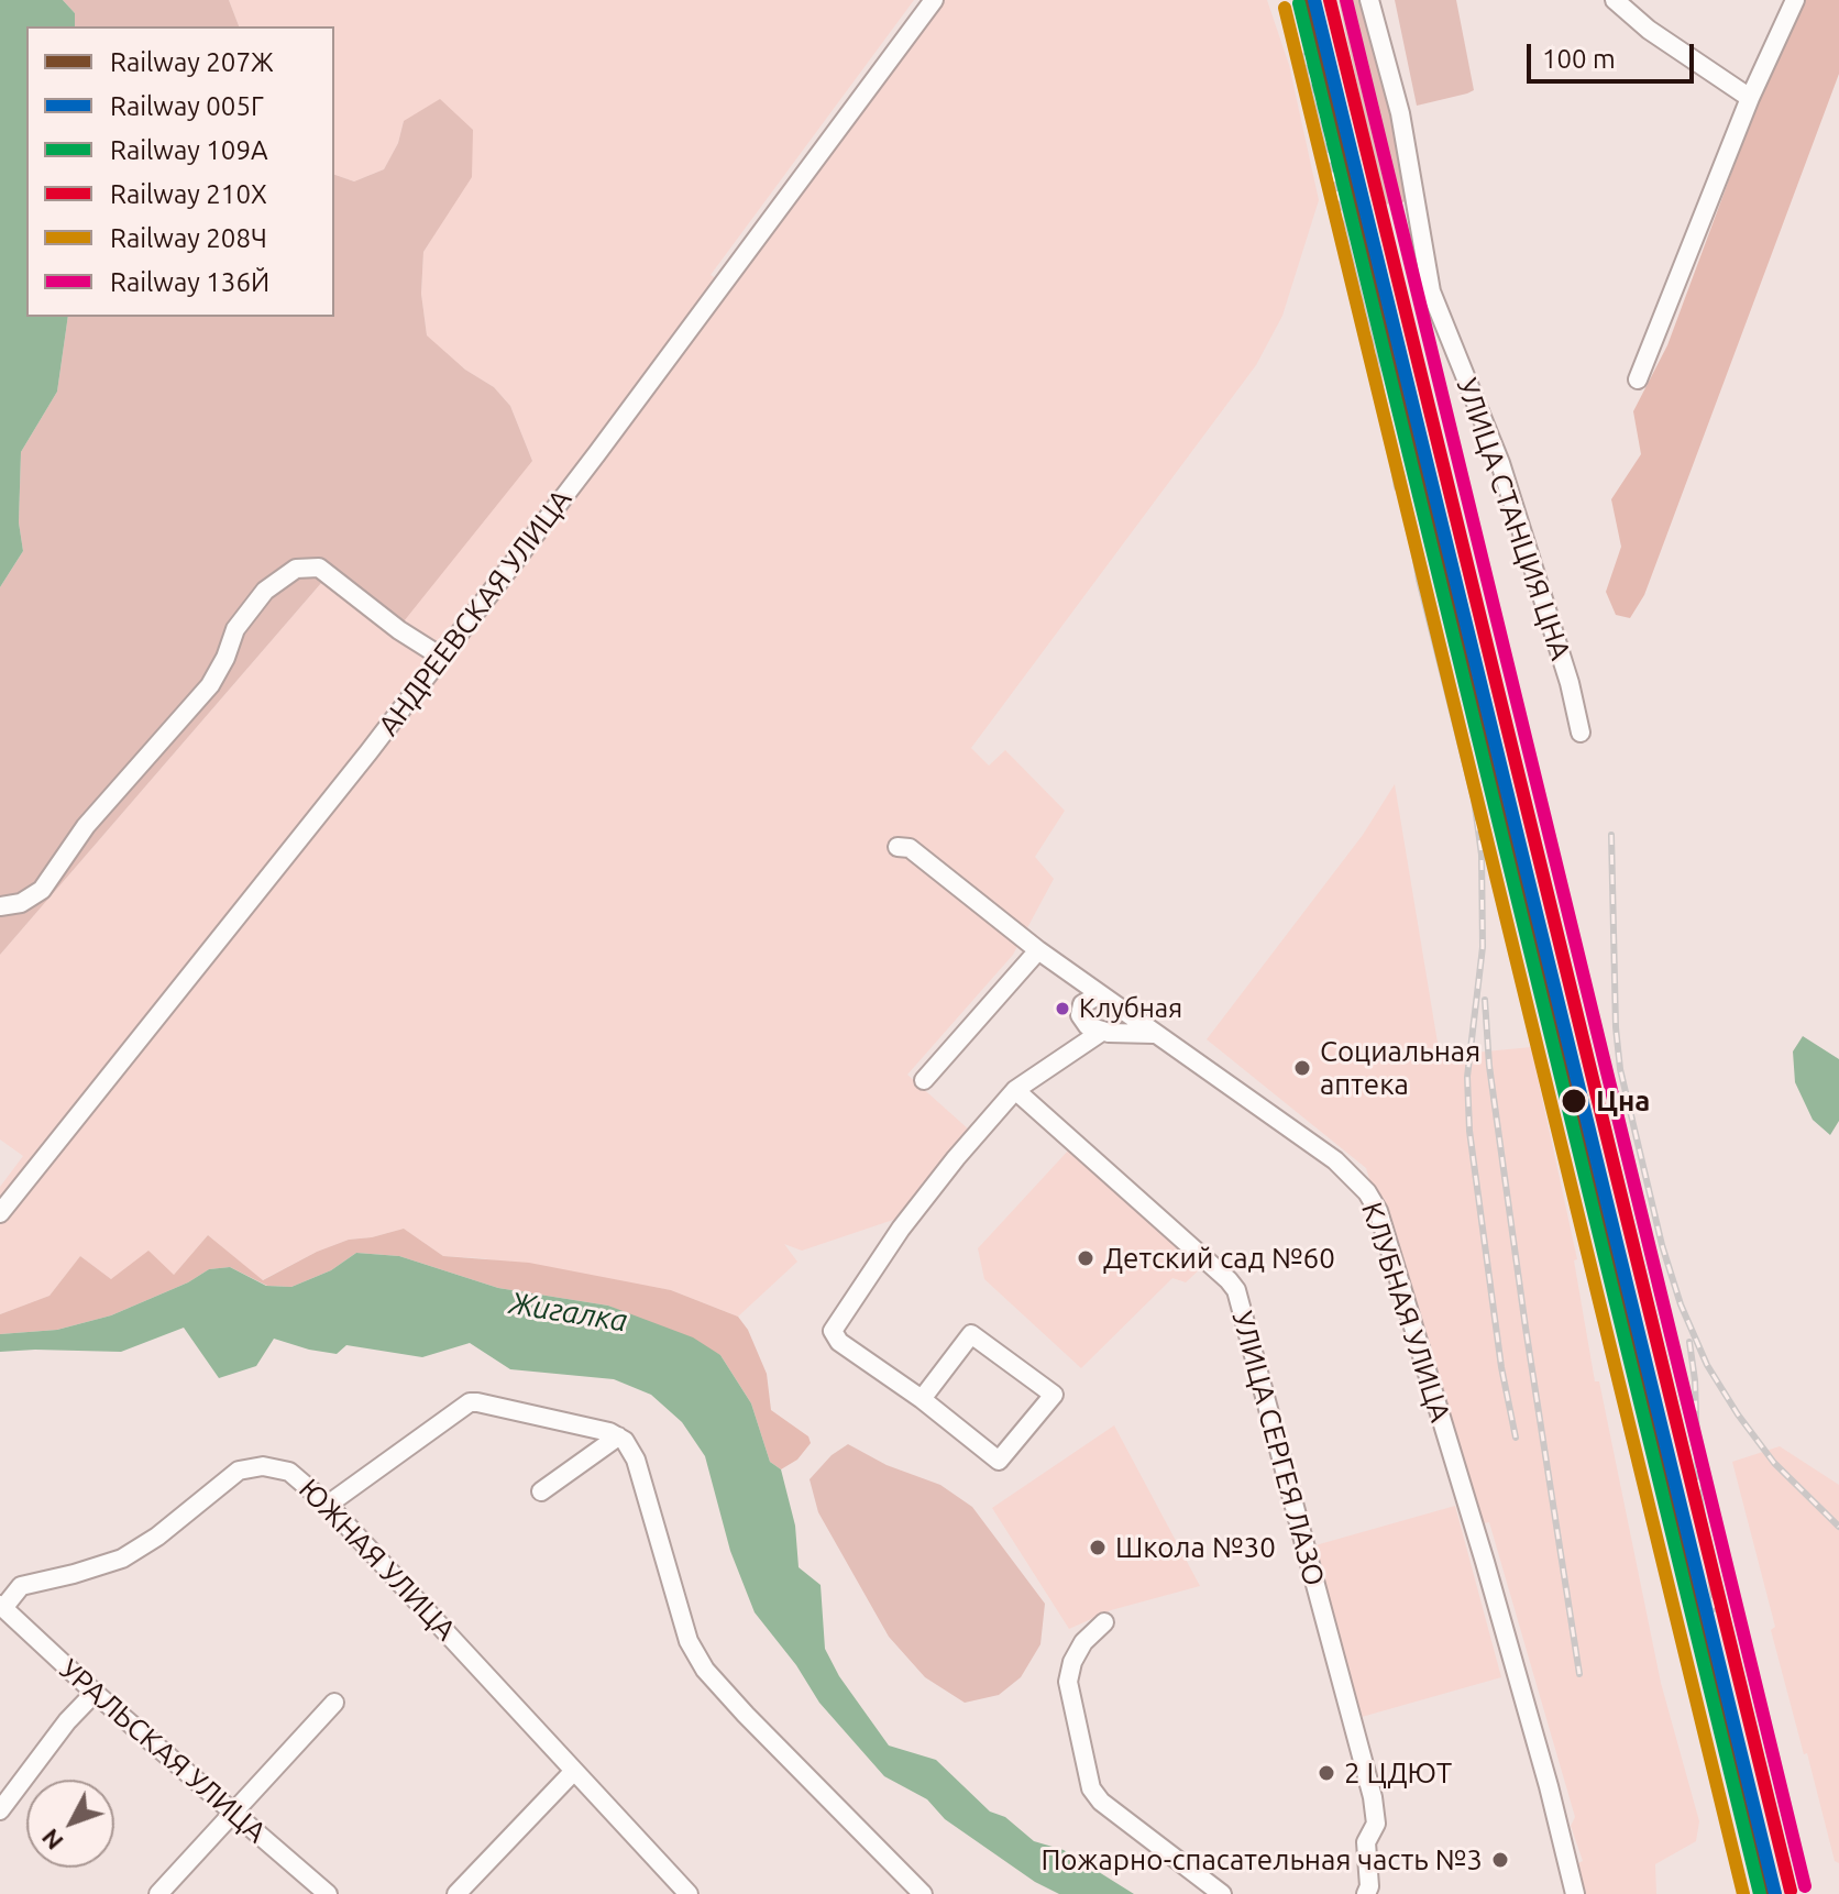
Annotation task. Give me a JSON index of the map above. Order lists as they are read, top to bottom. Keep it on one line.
{"streets":{"street":["УЛИЦА СТАНЦИЯ ЦНА","АНДРЕЕВСКАЯ УЛИЦА","КЛУБНАЯ УЛИЦА","УЛИЦА СЕРГЕЯ ЛАЗО","ЮЖНАЯ УЛИЦА","УРАЛЬСКАЯ УЛИЦА"]},"crossings":[["ЮЖНАЯ УЛИЦА","УРАЛЬСКАЯ УЛИЦА"]],"water":["Жигалка"],"places":["Клубная","Социальная аптека","Цна","Детский сад №60","Школа №30","2 ЦДЮТ","Пожарно-спасательная часть №3"],"lines":["rail line 207Ж","rail line 005Г","rail line 210Х","rail line 136Й","rail line 109А","rail line 208Ч"],"legend":["Railway 207Ж","Railway 005Г","Railway 109А","Railway 210Х","Railway 208Ч","Railway 136Й"],"scale_bar":"100 m","north":"bottom left"}
